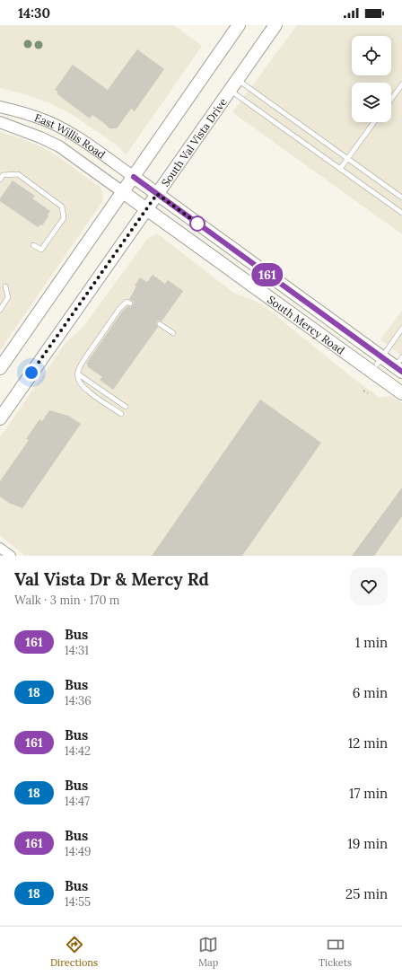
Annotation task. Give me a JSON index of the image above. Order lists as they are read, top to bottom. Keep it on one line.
{"streets":{"main road":["South Val Vista Drive","South Mercy Road"],"street":["East Willis Road"]},"crossings":[["East Willis Road","South Mercy Road"],["South Val Vista Drive","South Mercy Road"]],"lines":["bus line 161"],"page":{"status":"14:30","on_map":"161","heading":["Val Vista Dr & Mercy Rd","Walk · 3 min · 170 m"],"list":[{"mark":"161","name":"Bus","note":"14:31","value":"1 min"},{"mark":"18","name":"Bus","note":"14:36","value":"6 min"},{"mark":"161","name":"Bus","note":"14:42","value":"12 min"},{"mark":"18","name":"Bus","note":"14:47","value":"17 min"},{"mark":"161","name":"Bus","note":"14:49","value":"19 min"},{"mark":"18","name":"Bus","note":"14:55","value":"25 min"}],"tabs":["Directions","Map","Tickets"]}}
